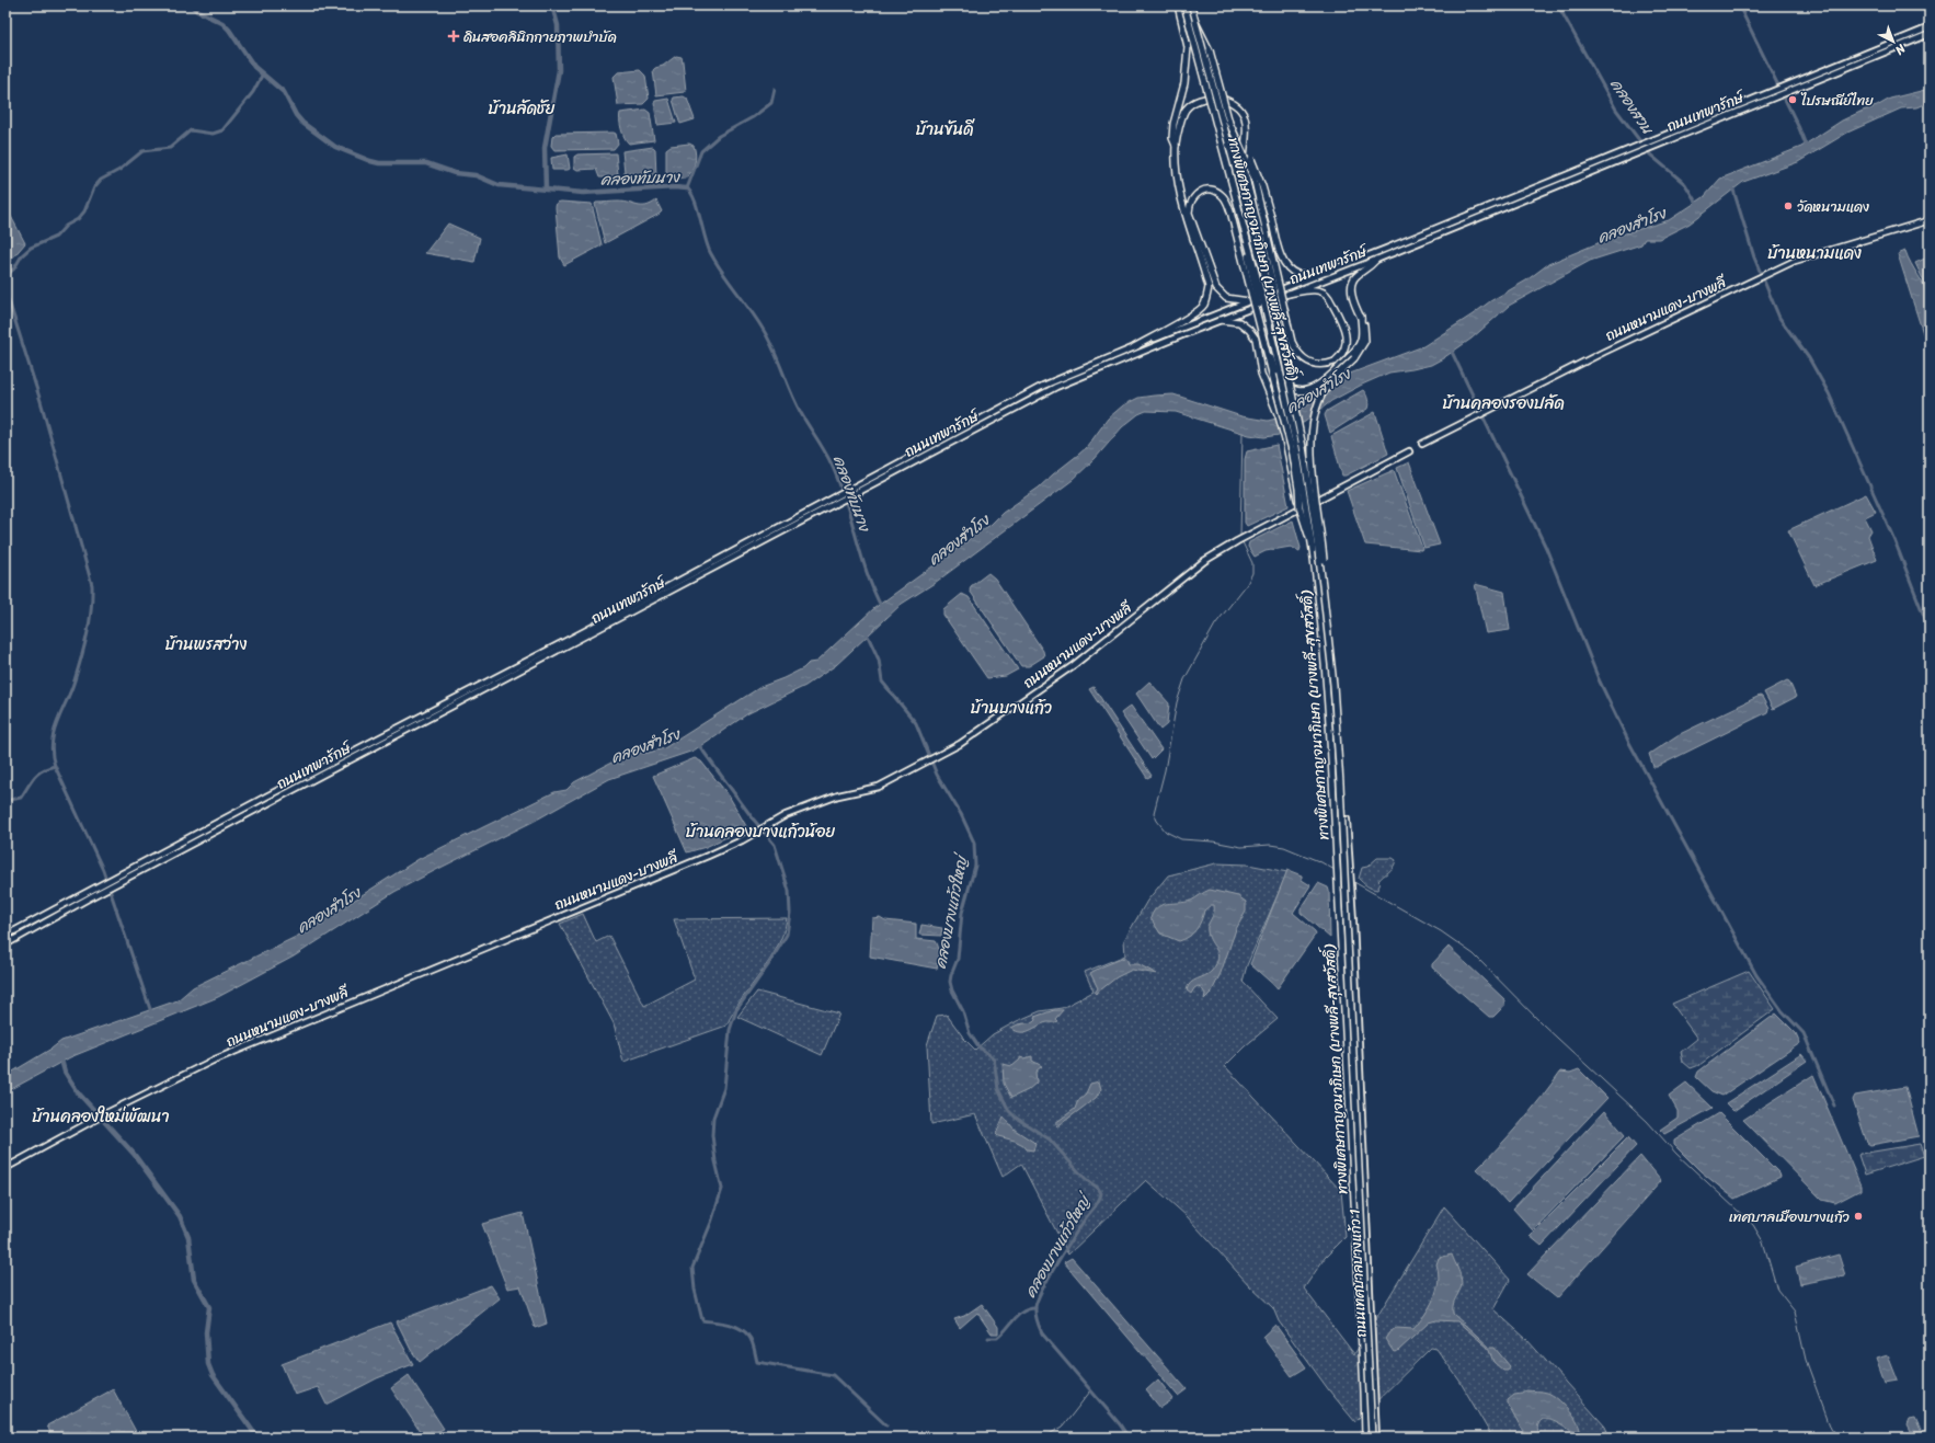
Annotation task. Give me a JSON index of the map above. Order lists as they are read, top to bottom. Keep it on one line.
{"streets":{"highway":["ทางพิเศษกาญจนาภิเษก (บางพลี-สุขสวัสดิ์)"],"main road":["ถนนเทพารักษ์","ถนนหนามแดง-บางพลี","ถนนเทศบาลบางแก้ว 1"]},"districts":["บ้านลัดชัย","บ้านขันดี","บ้านหนามแดง","บ้านคลองรองปลัด","บ้านพรสว่าง","บ้านบางแก้ว","บ้านคลองบางแก้วน้อย","บ้านคลองใหม่พัฒนา"],"water":["คลองสวน","คลองทับนาง","คลองสำโรง","คลองบางแก้วใหญ่"],"places":{"health":["ดินสอคลินิกกายภาพบำบัด"],"other":["ไปรษณีย์ไทย","วัดหนามแดง","เทศบาลเมืองบางแก้ว"]},"north":"bottom right"}
